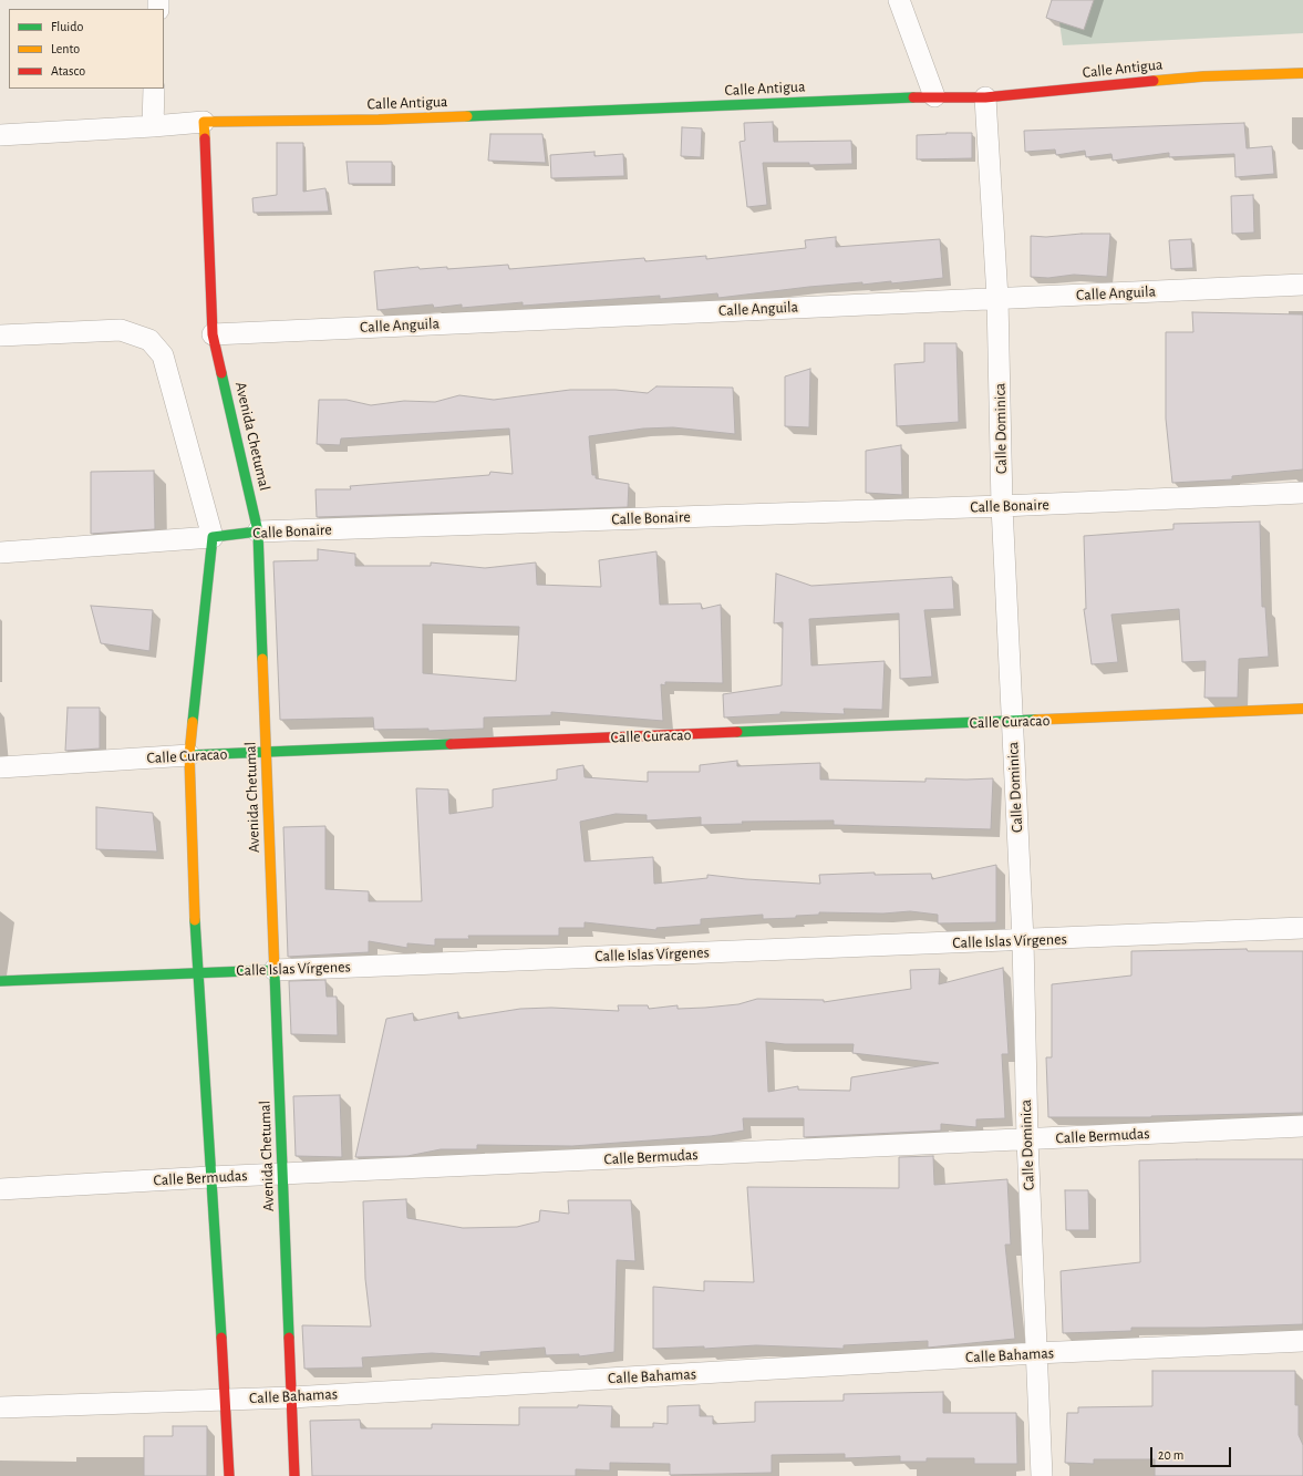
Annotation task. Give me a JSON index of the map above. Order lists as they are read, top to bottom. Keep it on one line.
{"streets":{"main road":["Calle Antigua","Avenida Chetumal","Calle Bonaire","Calle Curacao","Calle Islas Vírgenes"],"street":["Calle Anguila","Calle Dominica","Calle Bermudas","Calle Bahamas"]},"crossings":[["Calle Antigua","Calle Dominica"],["Calle Antigua","Avenida Chetumal"],["Calle Anguila","Calle Dominica"],["Calle Anguila","Avenida Chetumal"],["Calle Dominica","Calle Bonaire"],["Calle Dominica","Calle Curacao"],["Calle Dominica","Calle Islas Vírgenes"],["Calle Dominica","Calle Bermudas"],["Calle Dominica","Calle Bahamas"],["Avenida Chetumal","Calle Bonaire"],["Avenida Chetumal","Calle Curacao"],["Avenida Chetumal","Calle Islas Vírgenes"],["Avenida Chetumal","Calle Bermudas"],["Avenida Chetumal","Calle Bahamas"]],"legend":["Fluido","Lento","Atasco"],"scale_bar":"20 m"}
